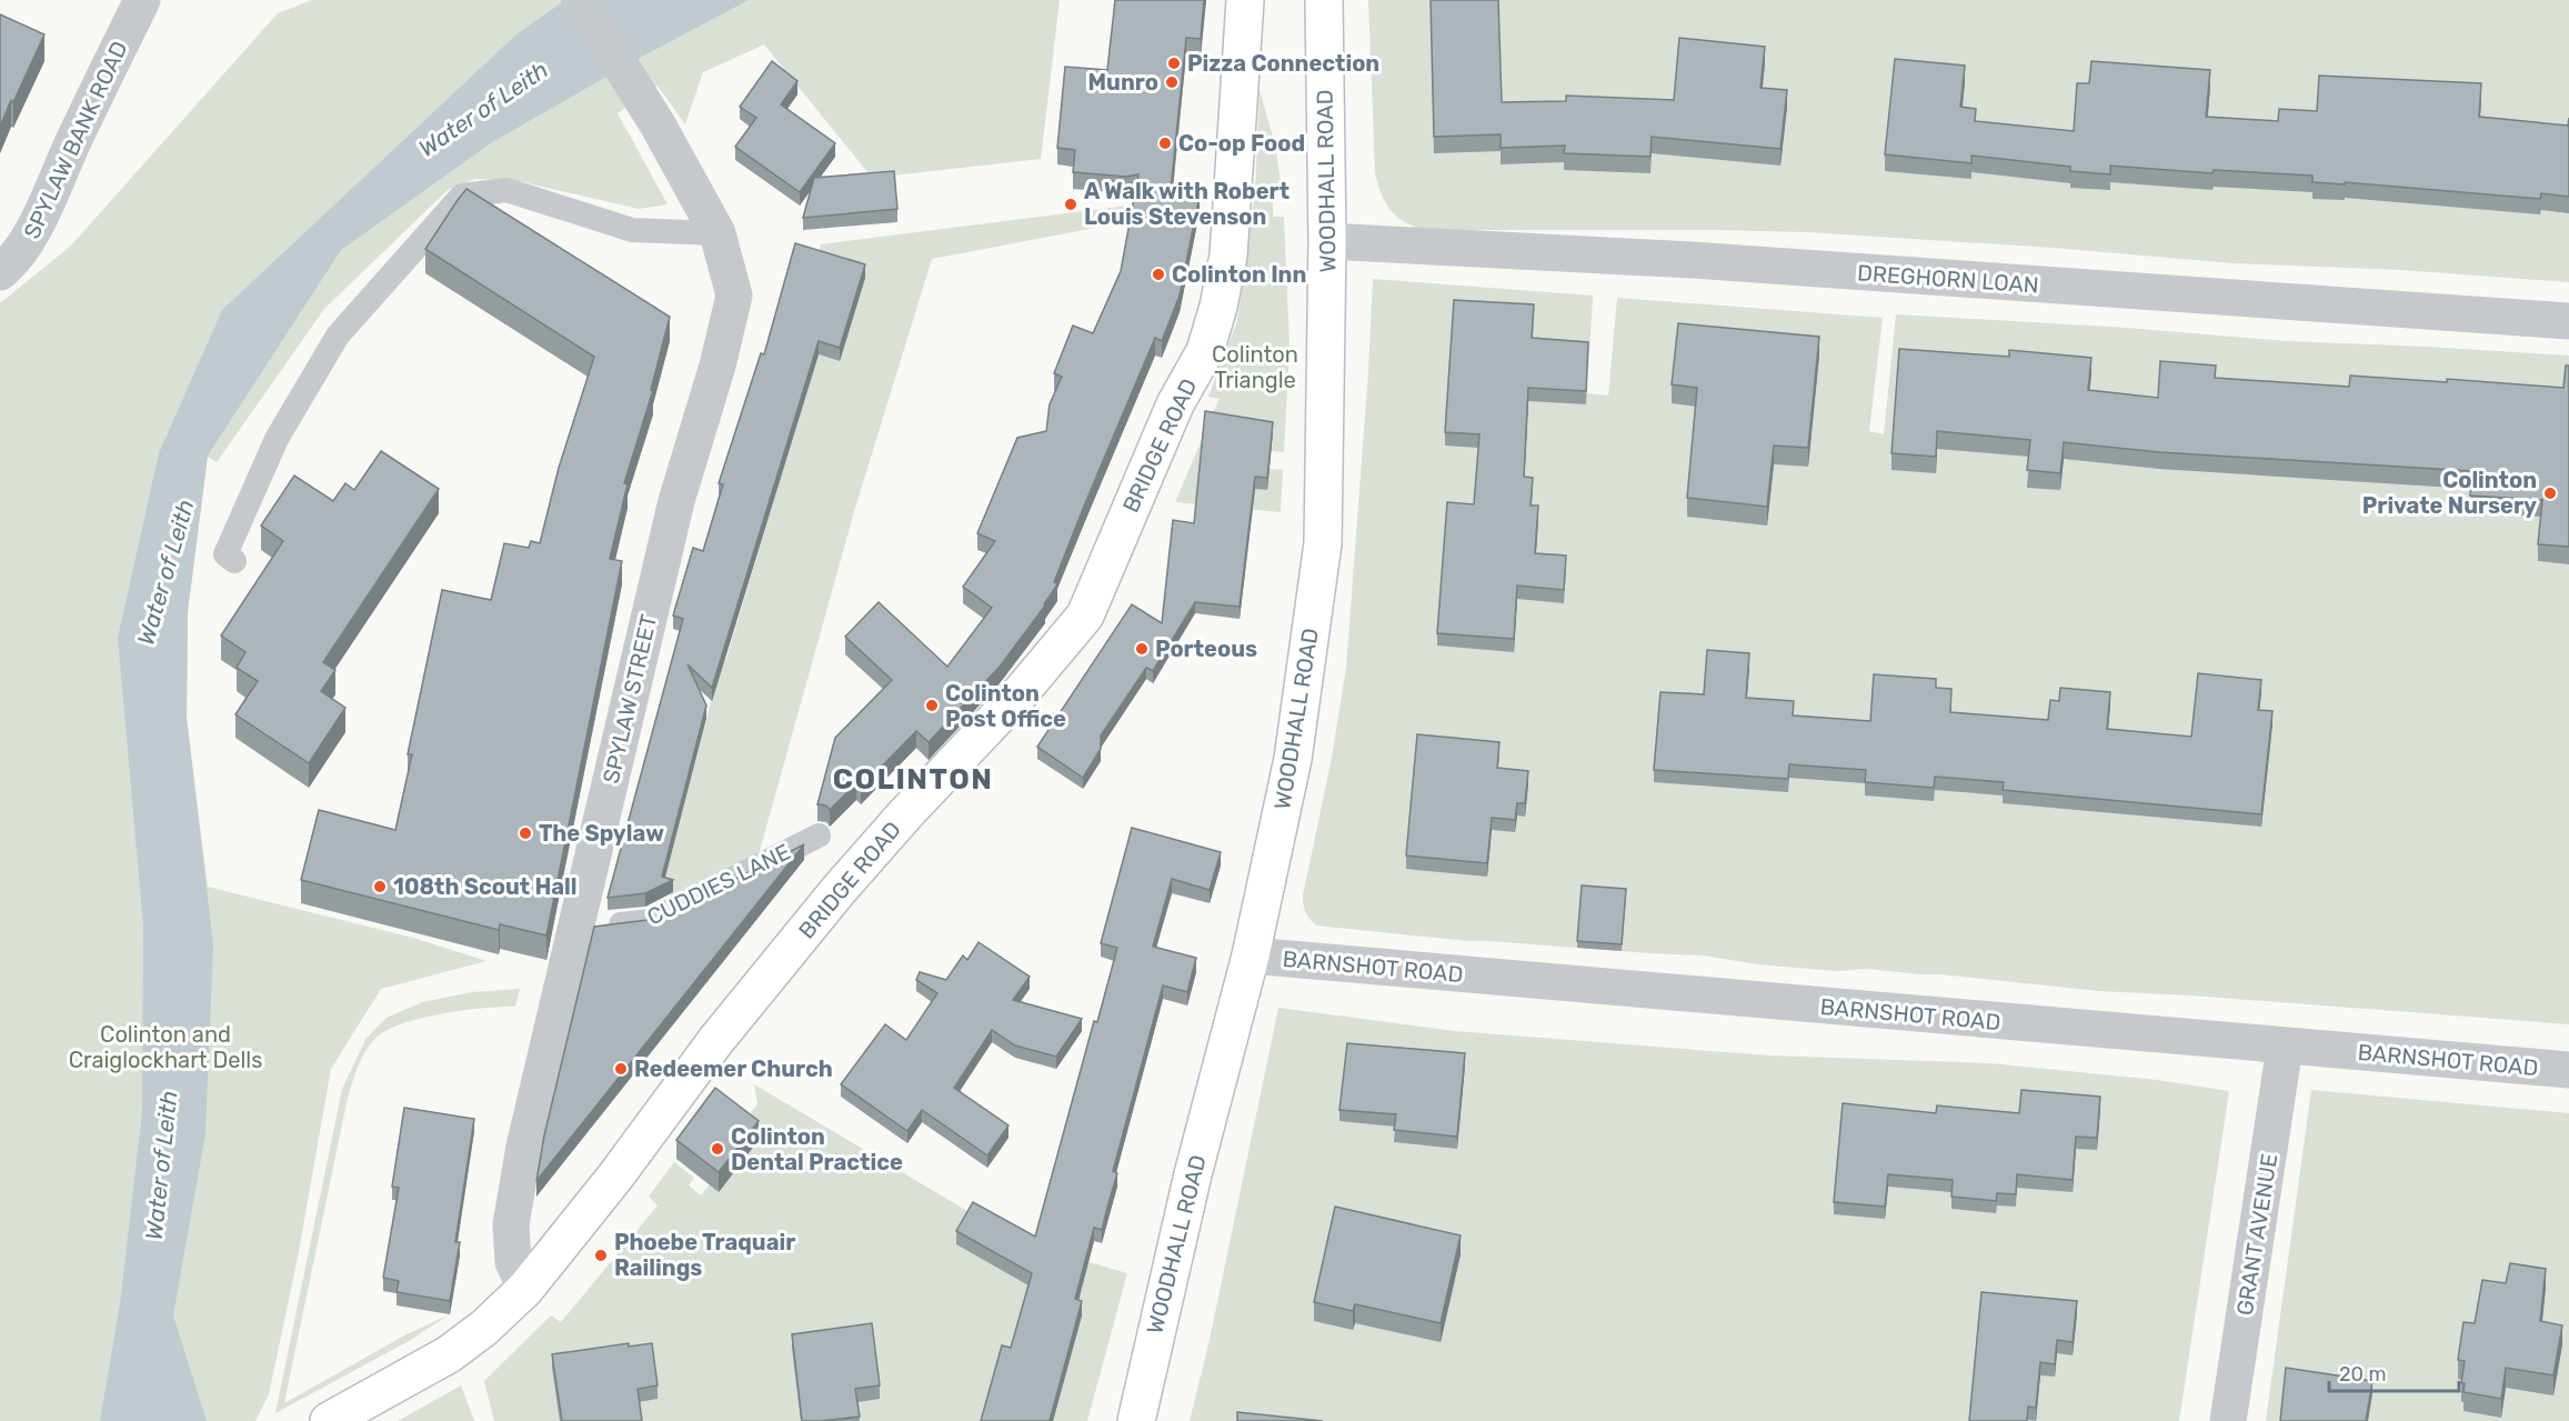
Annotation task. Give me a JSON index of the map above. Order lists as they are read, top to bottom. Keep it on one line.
{"streets":{"main road":["WOODHALL ROAD","BRIDGE ROAD"],"street":["SPYLAW BANK ROAD","DREGHORN LOAN","SPYLAW STREET","BARNSHOT ROAD","GRANT AVENUE"],"lane":["CUDDIES LANE"]},"crossings":[["WOODHALL ROAD","DREGHORN LOAN"],["WOODHALL ROAD","BARNSHOT ROAD"],["BRIDGE ROAD","SPYLAW STREET"],["SPYLAW STREET","CUDDIES LANE"],["BARNSHOT ROAD","GRANT AVENUE"]],"districts":["COLINTON"],"water":["Water of Leith"],"parks":["Colinton Triangle","Colinton and Craiglockhart Dells"],"places":["Pizza Connection","Munro","Co-op Food","A Walk with Robert Louis Stevenson","Colinton Inn","Colinton Private Nursery","Porteous","Colinton Post Office","The Spylaw","108th Scout Hall","Redeemer Church","Colinton Dental Practice","Phoebe Traquair Railings"],"scale_bar":"20 m"}
